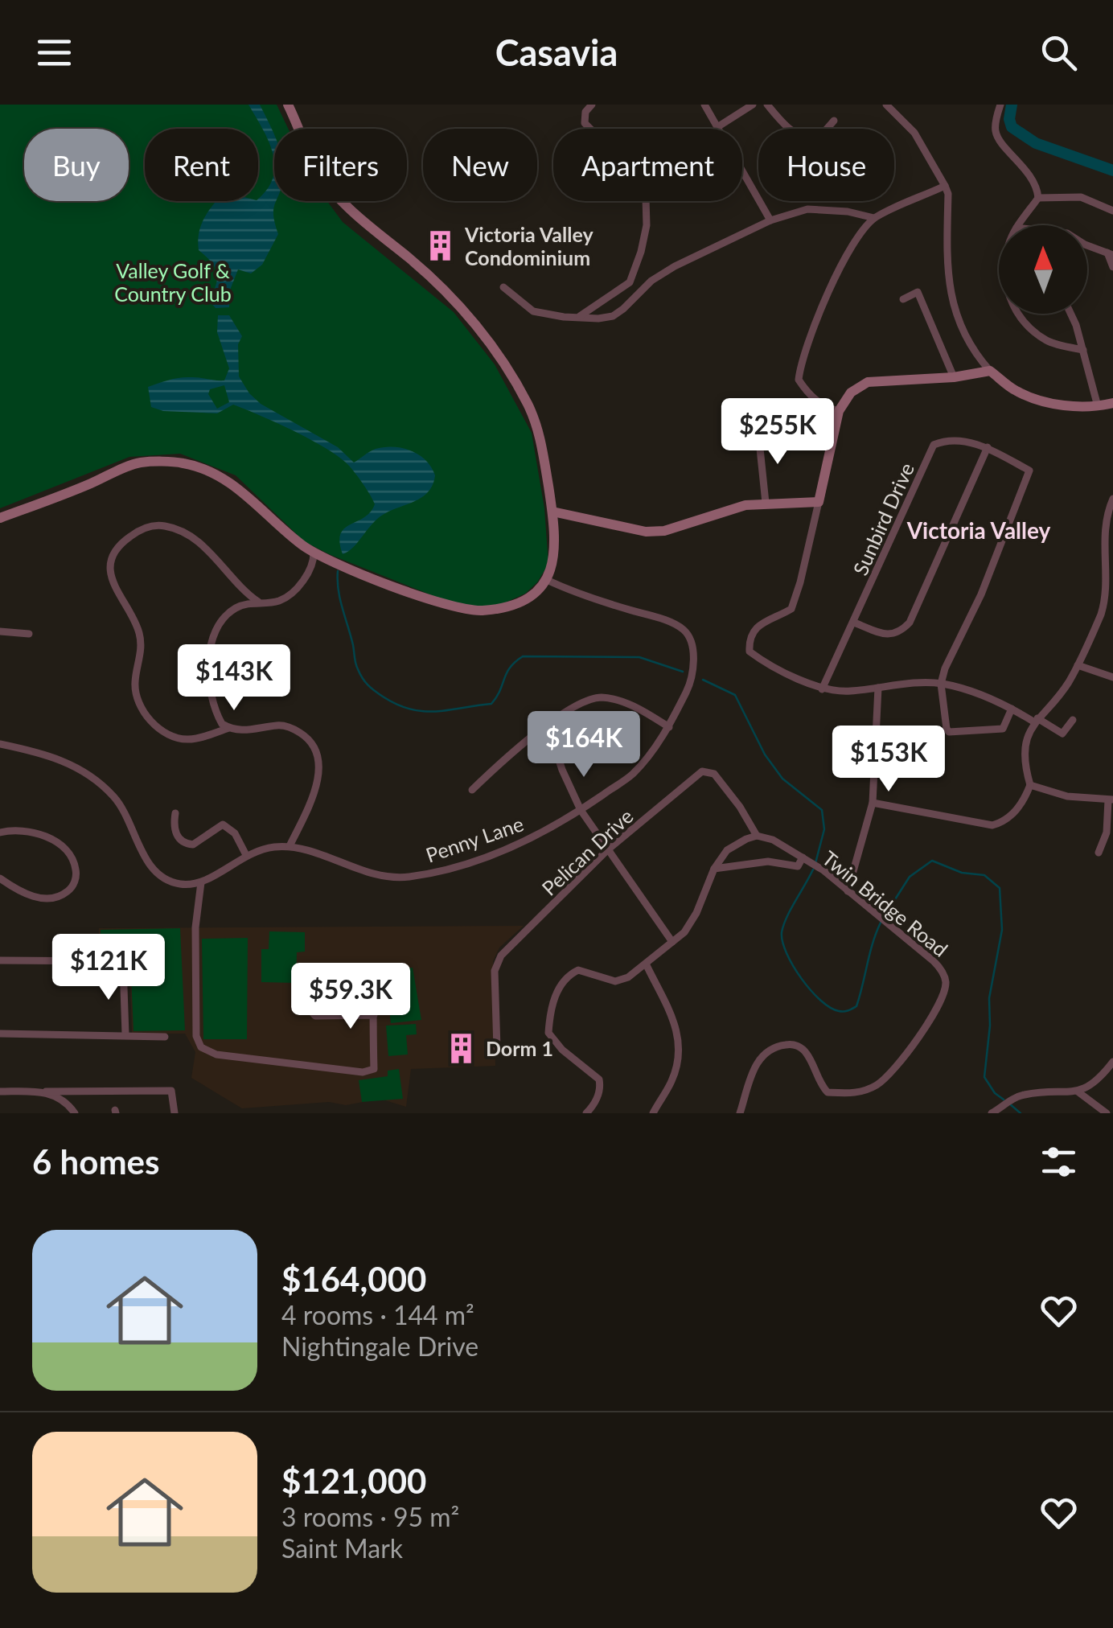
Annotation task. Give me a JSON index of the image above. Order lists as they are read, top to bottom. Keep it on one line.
{"streets":{"street":["Sunbird Drive","Penny Lane","Pelican Drive","Twin Bridge Road"]},"crossings":[["Pelican Drive","Twin Bridge Road"]],"districts":["Victoria Valley"],"parks":["Valley Golf & Country Club"],"places":{"building":["Victoria Valley Condominium","Dorm 1"]},"north":"top","page":{"header":"Casavia","chip":["Buy","Rent","Filters","New","Apartment","House"],"price":["$255K","$143K","$164K","$153K","$121K","$59.3K"],"heading":"6 homes","list":[{"name":"$164,000","note":"4 rooms · 144 m² · Nightingale Drive"},{"name":"$121,000","note":"3 rooms · 95 m² · Saint Mark"}]}}
